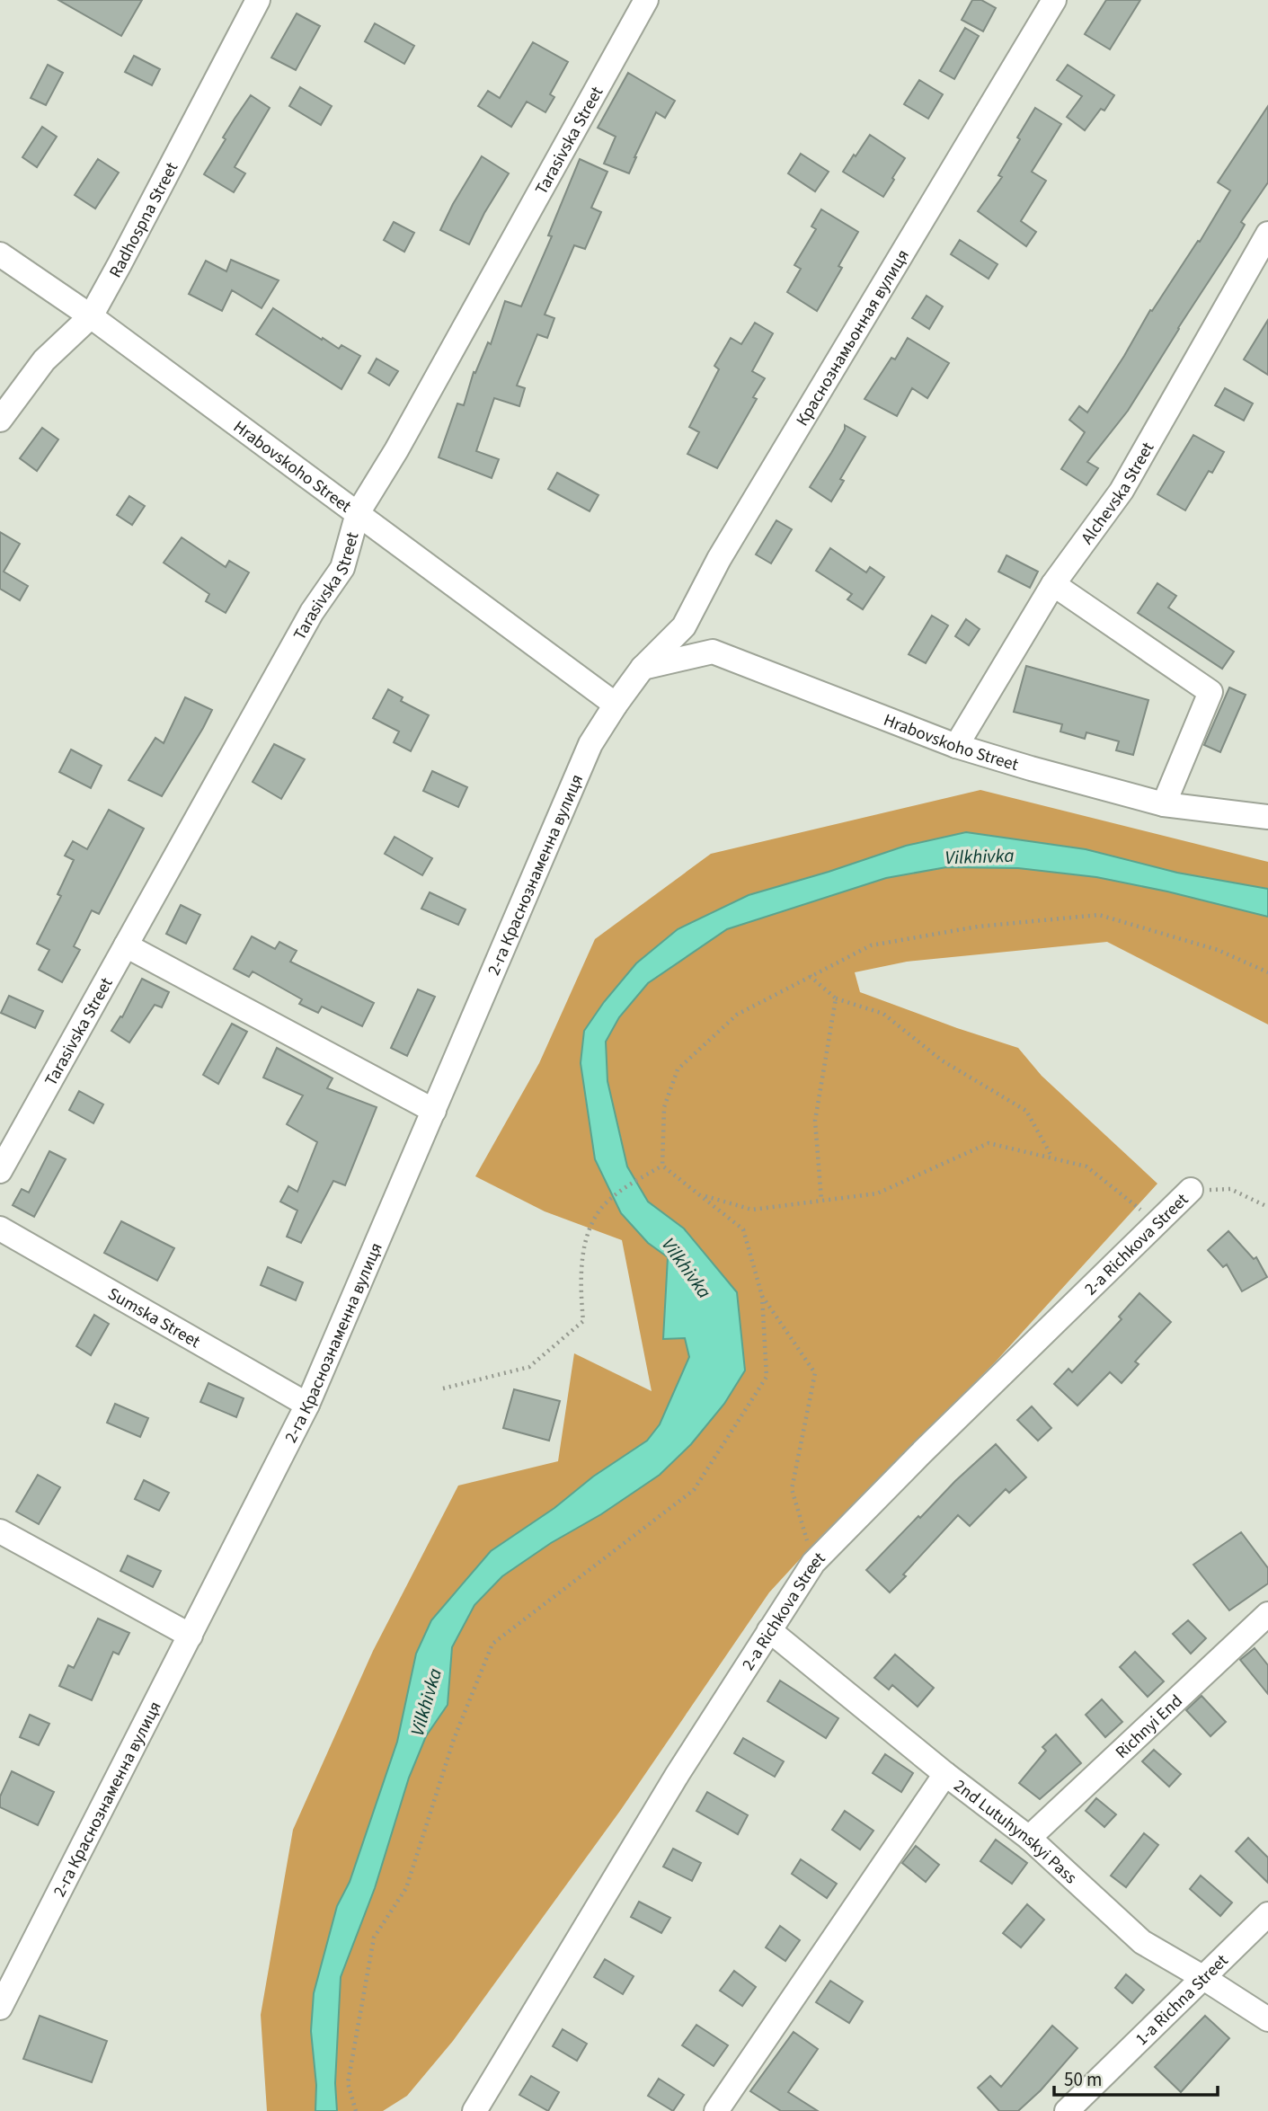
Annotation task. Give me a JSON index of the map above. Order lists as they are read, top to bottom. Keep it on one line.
{"streets":{"street":["Tarasivska Street","Radhospna Street","Краснознамьонная вулиця","Hrabovskoho Street","Alchevska Street","2-га Краснознаменна вулиця","2-a Richkova Street","Sumska Street","Richnyi End","2nd Lutuhynskyi Pass","1-a Richna Street"]},"crossings":[["Tarasivska Street","Hrabovskoho Street"],["Radhospna Street","Hrabovskoho Street"],["Краснознамьонная вулиця","Hrabovskoho Street"],["Краснознамьонная вулиця","2-га Краснознаменна вулиця"],["Hrabovskoho Street","Alchevska Street"],["Hrabovskoho Street","2-га Краснознаменна вулиця"],["2-га Краснознаменна вулиця","Sumska Street"],["2-a Richkova Street","2nd Lutuhynskyi Pass"],["Richnyi End","2nd Lutuhynskyi Pass"],["2nd Lutuhynskyi Pass","1-a Richna Street"]],"water":["Vilkhivka"],"scale_bar":"50 m"}
